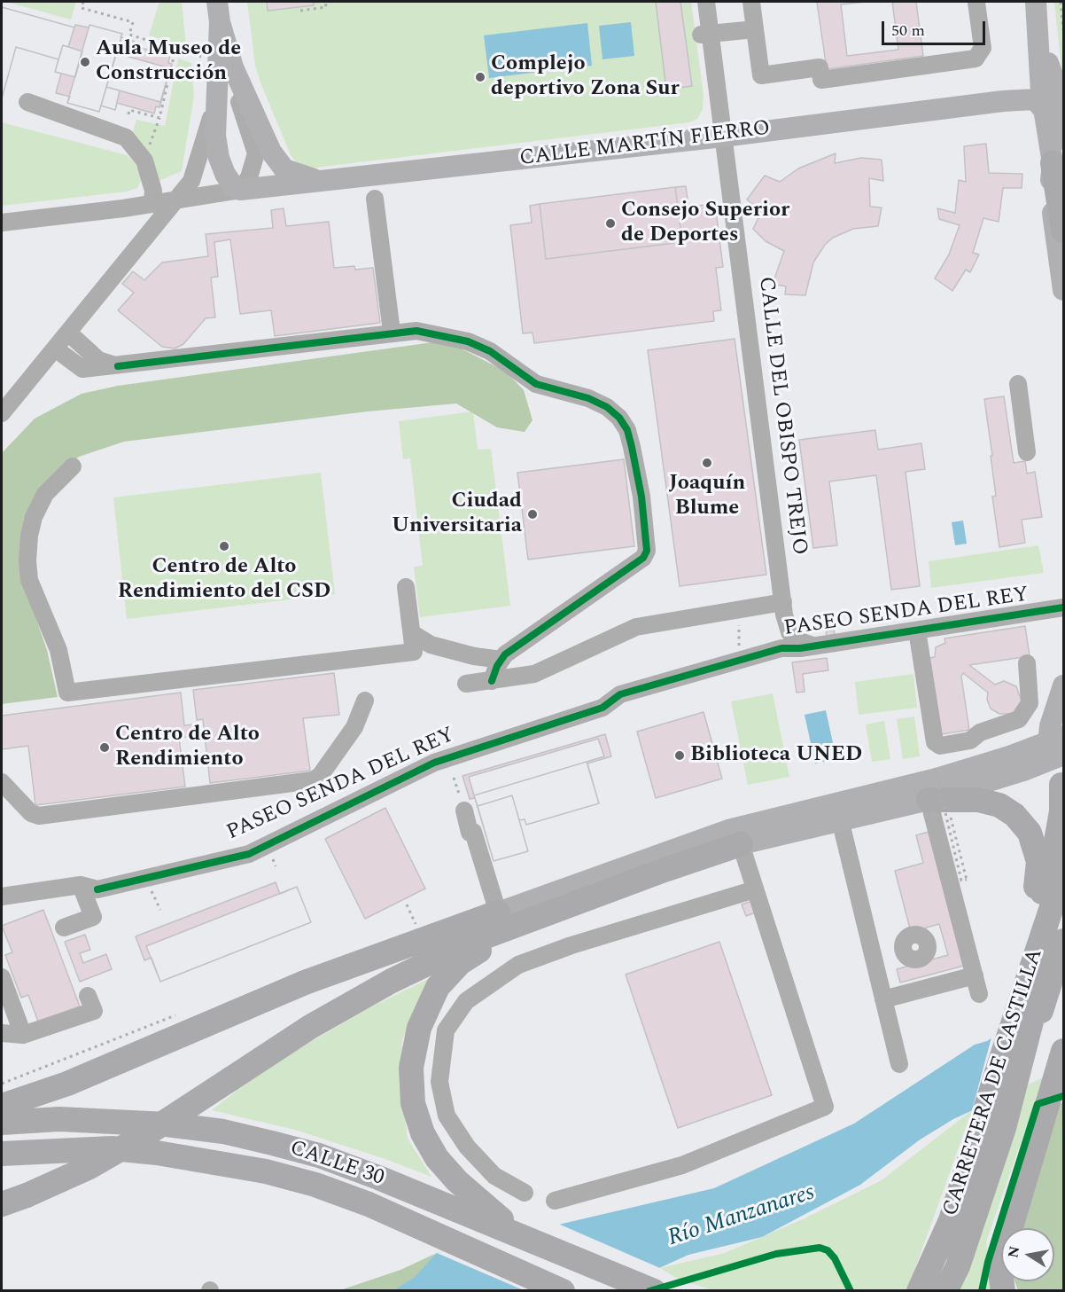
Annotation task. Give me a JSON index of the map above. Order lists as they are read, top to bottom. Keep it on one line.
{"streets":{"highway":["CARRETERA DE CASTILLA","CALLE 30"],"main road":["CALLE MARTÍN FIERRO"],"street":["CALLE DEL OBISPO TREJO","PASEO SENDA DEL REY"]},"crossings":[["CALLE MARTÍN FIERRO","CALLE DEL OBISPO TREJO"],["CALLE DEL OBISPO TREJO","PASEO SENDA DEL REY"]],"water":["Río Manzanares"],"places":["Aula Museo de Construcción","Complejo deportivo Zona Sur","Consejo Superior de Deportes","Joaquín Blume","Ciudad Universitaria","Centro de Alto Rendimiento del CSD","Centro de Alto Rendimiento","Biblioteca UNED"],"scale_bar":"50 m","north":"left"}
